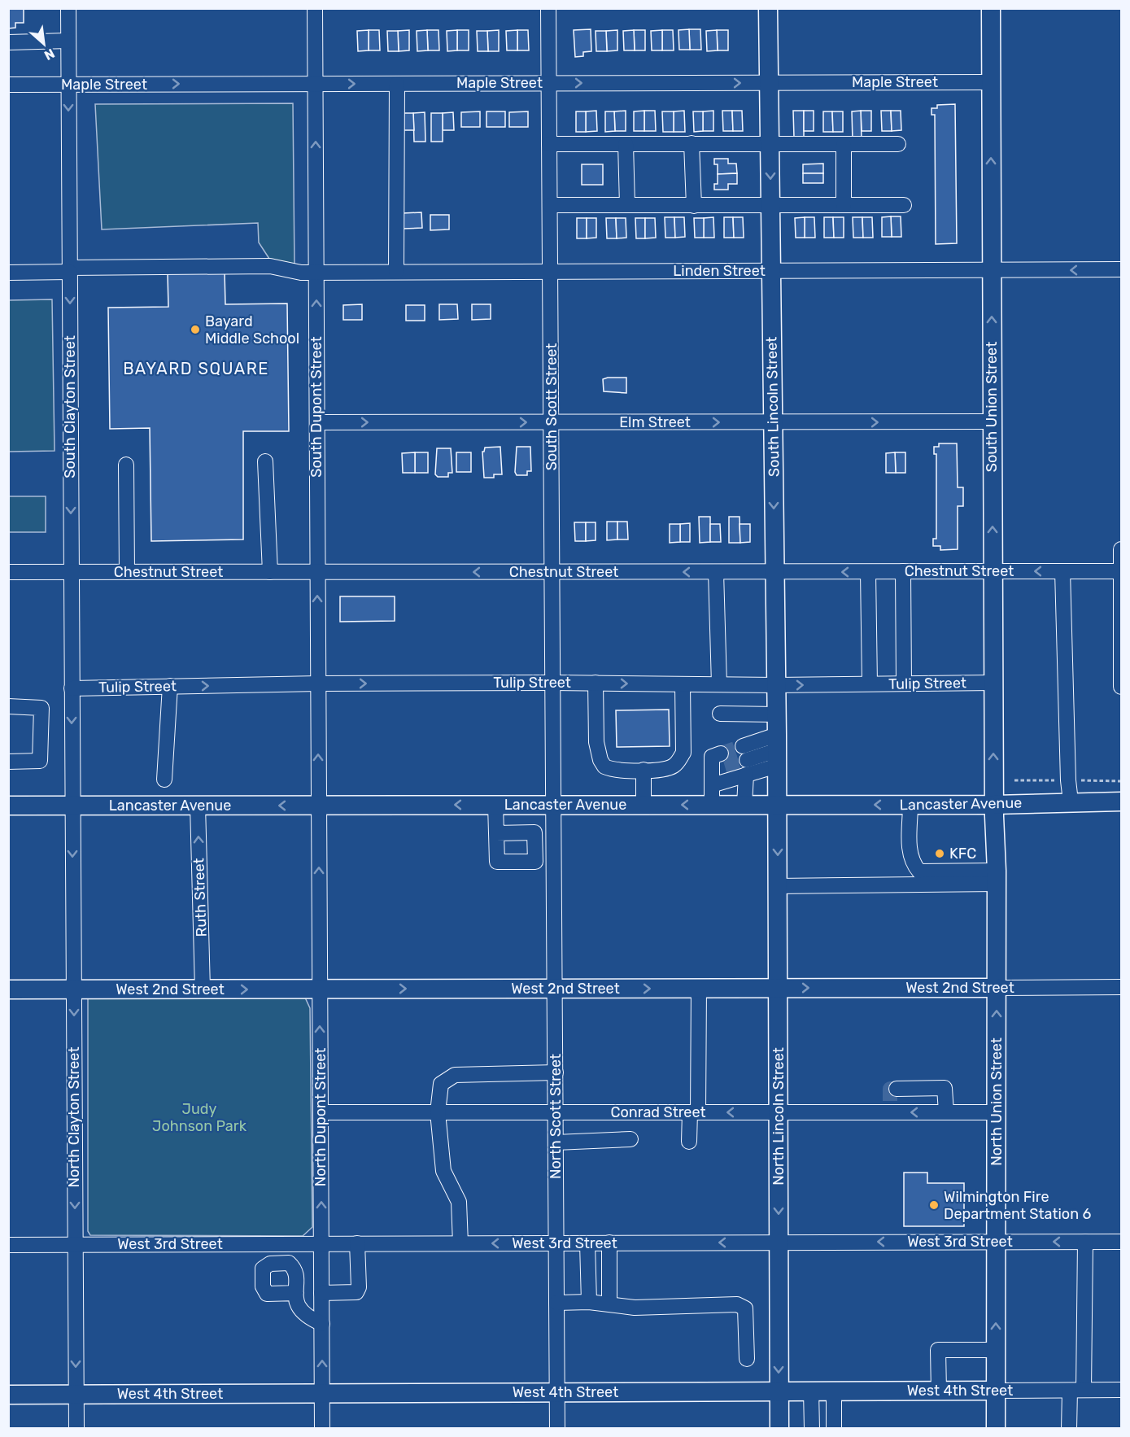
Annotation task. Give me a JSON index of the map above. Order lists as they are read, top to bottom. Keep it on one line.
{"streets":{"main road":["South Lincoln Street","South Union Street","Lancaster Avenue","West 2nd Street","North Union Street","North Lincoln Street","West 4th Street"],"street":["Maple Street","Linden Street","South Clayton Street","South Dupont Street","South Scott Street","Elm Street","Chestnut Street","Tulip Street","Ruth Street","Conrad Street","North Scott Street","North Clayton Street","North Dupont Street","West 3rd Street"]},"crossings":[["Maple Street","South Clayton Street"],["Maple Street","South Dupont Street"],["Maple Street","South Scott Street"],["Maple Street","South Lincoln Street"],["Maple Street","South Union Street"],["Linden Street","South Clayton Street"],["Linden Street","South Dupont Street"],["Linden Street","South Scott Street"],["Linden Street","South Lincoln Street"],["Linden Street","South Union Street"],["South Clayton Street","Chestnut Street"],["South Clayton Street","Tulip Street"],["South Clayton Street","Lancaster Avenue"],["South Clayton Street","North Clayton Street"],["South Dupont Street","Elm Street"],["South Dupont Street","Chestnut Street"],["South Dupont Street","Tulip Street"],["South Dupont Street","Lancaster Avenue"],["South Dupont Street","North Dupont Street"],["South Scott Street","Elm Street"],["South Scott Street","Chestnut Street"],["South Scott Street","Tulip Street"],["South Scott Street","Lancaster Avenue"],["South Scott Street","North Scott Street"],["South Lincoln Street","Elm Street"],["South Lincoln Street","Chestnut Street"],["South Lincoln Street","Tulip Street"],["South Lincoln Street","Lancaster Avenue"],["South Lincoln Street","North Lincoln Street"],["South Union Street","Elm Street"],["South Union Street","Chestnut Street"],["South Union Street","Tulip Street"],["South Union Street","Lancaster Avenue"],["South Union Street","North Union Street"],["Lancaster Avenue","Ruth Street"],["Lancaster Avenue","North Union Street"],["Lancaster Avenue","North Scott Street"],["Lancaster Avenue","North Lincoln Street"],["Lancaster Avenue","North Clayton Street"],["Lancaster Avenue","North Dupont Street"],["Ruth Street","West 2nd Street"],["West 2nd Street","North Union Street"],["West 2nd Street","North Scott Street"],["West 2nd Street","North Lincoln Street"],["West 2nd Street","North Clayton Street"],["West 2nd Street","North Dupont Street"],["North Union Street","Conrad Street"],["North Union Street","West 3rd Street"],["North Union Street","West 4th Street"],["Conrad Street","North Scott Street"],["Conrad Street","North Lincoln Street"],["Conrad Street","North Dupont Street"],["North Scott Street","West 3rd Street"],["North Scott Street","West 4th Street"],["North Lincoln Street","West 3rd Street"],["North Lincoln Street","West 4th Street"],["North Clayton Street","West 3rd Street"],["North Clayton Street","West 4th Street"],["North Dupont Street","West 3rd Street"],["North Dupont Street","West 4th Street"]],"one_way":["South Union Street","Elm Street","Chestnut Street","Tulip Street","Lancaster Avenue","Ruth Street","West 2nd Street","North Union Street","North Lincoln Street","North Clayton Street","North Dupont Street","West 3rd Street"],"districts":["BAYARD SQUARE"],"parks":["Judy Johnson Park"],"places":["Bayard Middle School","KFC","Wilmington Fire Department Station 6"],"north":"bottom right"}
